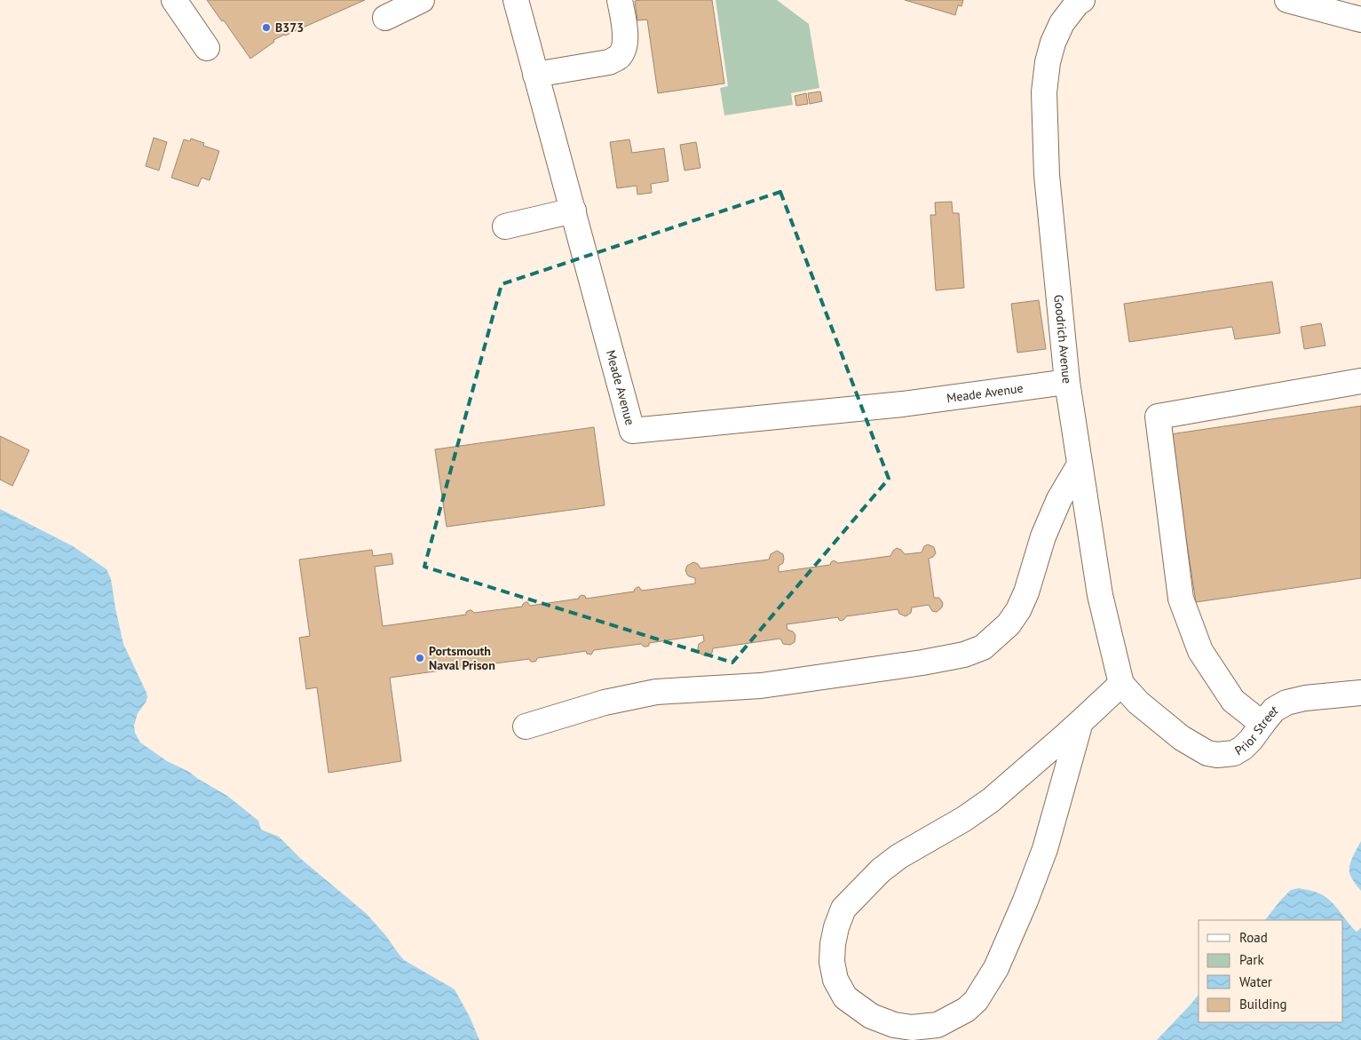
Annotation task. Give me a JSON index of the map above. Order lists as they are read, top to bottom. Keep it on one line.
{"streets":{"street":["Goodrich Avenue","Meade Avenue","Prior Street"]},"crossings":[["Goodrich Avenue","Meade Avenue"],["Goodrich Avenue","Prior Street"]],"places":["B373","Portsmouth Naval Prison"],"legend":["Road","Park","Water","Building"]}
